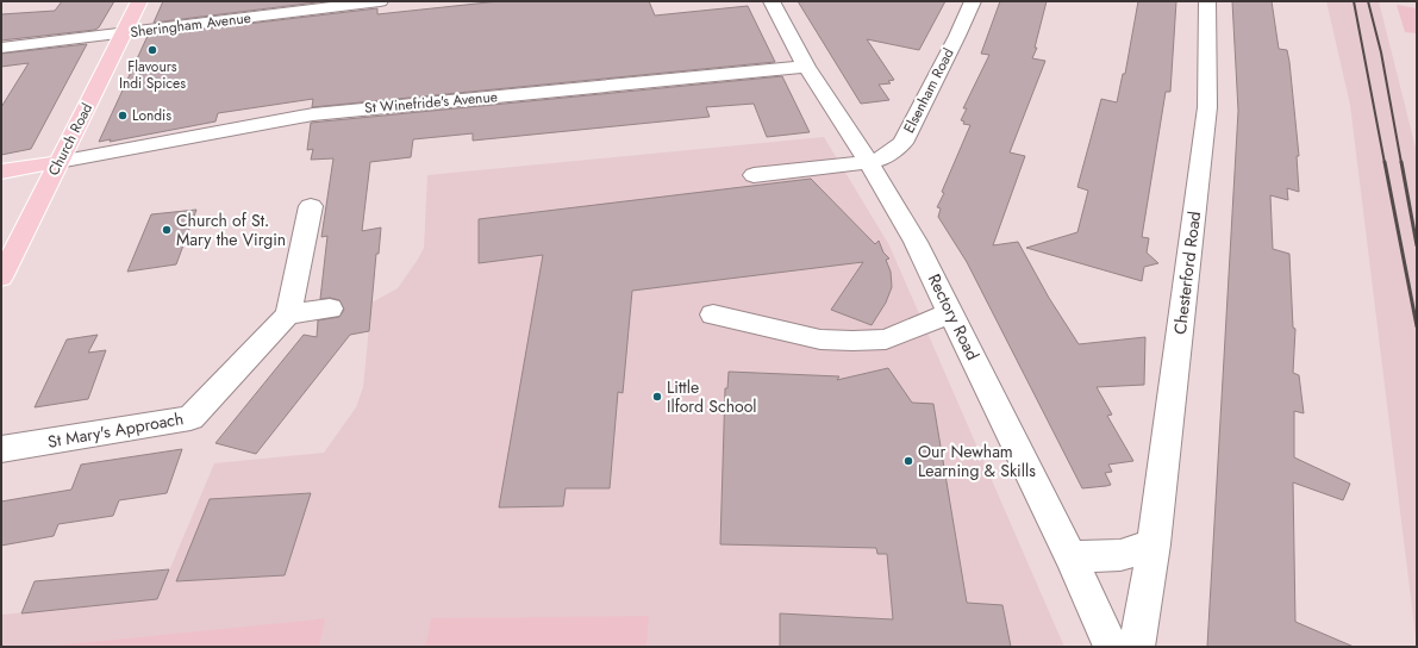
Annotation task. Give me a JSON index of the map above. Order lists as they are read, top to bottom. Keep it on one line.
{"streets":{"main road":["Church Road"],"street":["Sheringham Avenue","Elsenham Road","St Winefride's Avenue","Chesterford Road","Rectory Road","St Mary's Approach"]},"crossings":[["Sheringham Avenue","Church Road"],["Elsenham Road","Rectory Road"],["St Winefride's Avenue","Church Road"],["St Winefride's Avenue","Rectory Road"]],"places":["Flavours Indi Spices","Londis","Church of St. Mary the Virgin","Little Ilford School","Our Newham Learning & Skills"]}
